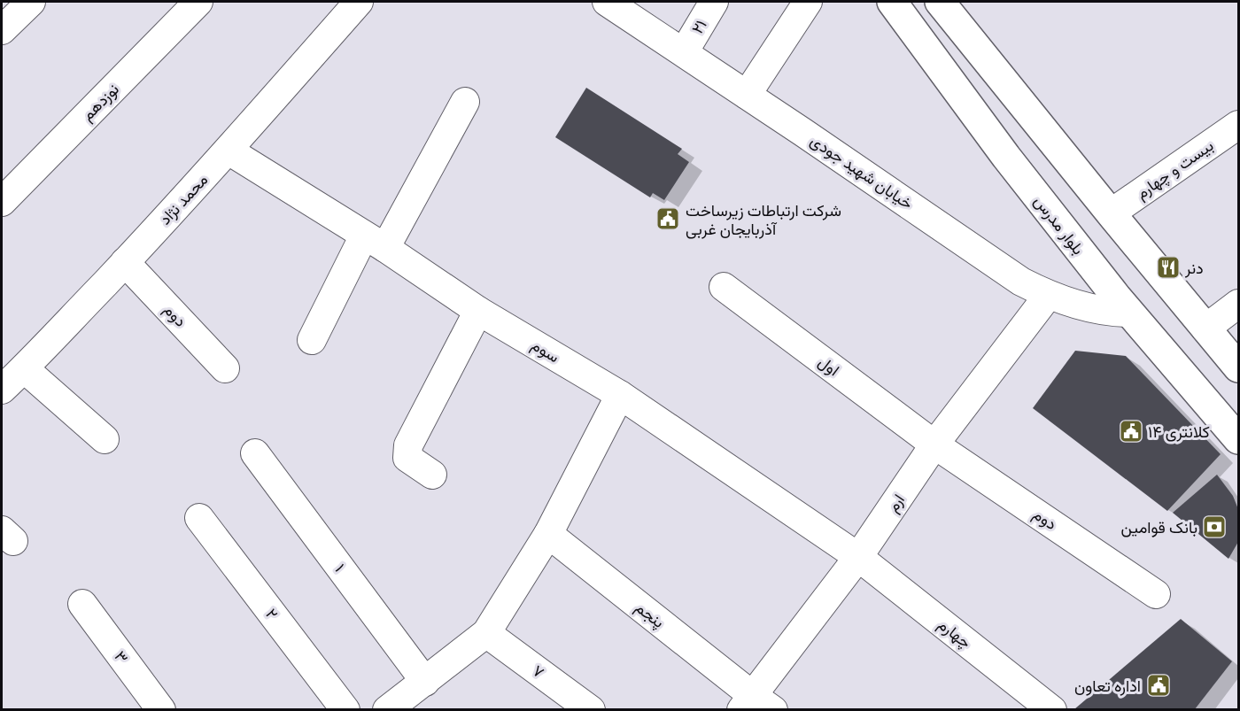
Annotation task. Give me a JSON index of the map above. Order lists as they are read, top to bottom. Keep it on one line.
{"streets":{"main road":["بلوار مدرس"],"street":["۲۱","نوزدهم","بیست و چهارم","خیابان شهید جودی","محمد نژاد","دوم","سوم","اول","ارم","۱","۲","پنجم","چهارم","۳","۷"]},"crossings":[["۲۱","خیابان شهید جودی"],["خیابان شهید جودی","بلوار مدرس"],["خیابان شهید جودی","ارم"],["محمد نژاد","دوم"],["محمد نژاد","سوم"],["دوم","اول"],["دوم","ارم"],["سوم","ارم"],["سوم","چهارم"],["اول","ارم"],["ارم","پنجم"],["ارم","چهارم"]],"places":{"public building":["شرکت ارتباطات زیرساخت آذربایجان غربی","کلانتری ۱۴","اداره تعاون"],"restaurant":["دنر"],"bank":["بانک قوامین"]}}
